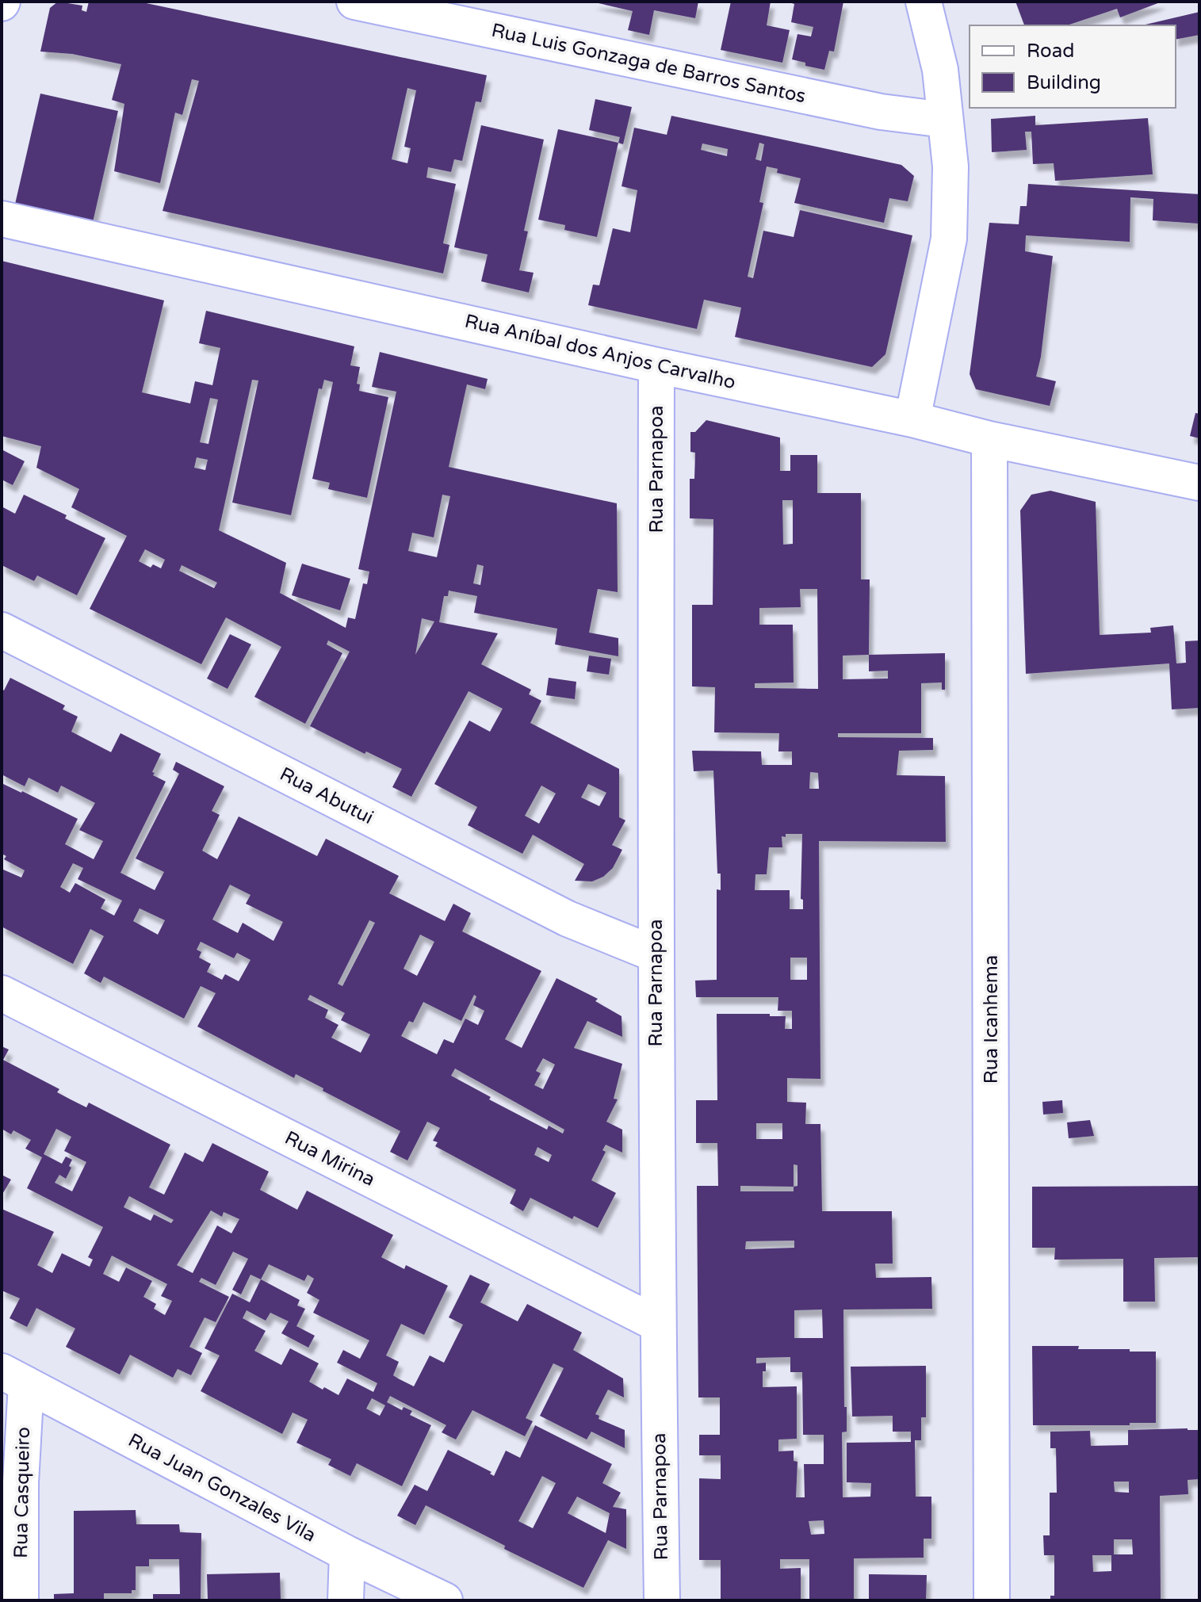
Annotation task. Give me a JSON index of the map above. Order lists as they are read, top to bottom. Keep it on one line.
{"streets":{"street":["Rua Luis Gonzaga de Barros Santos","Rua Aníbal dos Anjos Carvalho","Rua Parnapoa","Rua Abutui","Rua Icanhema","Rua Mirina","Rua Juan Gonzales Vila","Rua Casqueiro"]},"crossings":[["Rua Aníbal dos Anjos Carvalho","Rua Parnapoa"],["Rua Aníbal dos Anjos Carvalho","Rua Icanhema"],["Rua Parnapoa","Rua Abutui"],["Rua Parnapoa","Rua Mirina"],["Rua Juan Gonzales Vila","Rua Casqueiro"]],"legend":["Road","Building"]}
